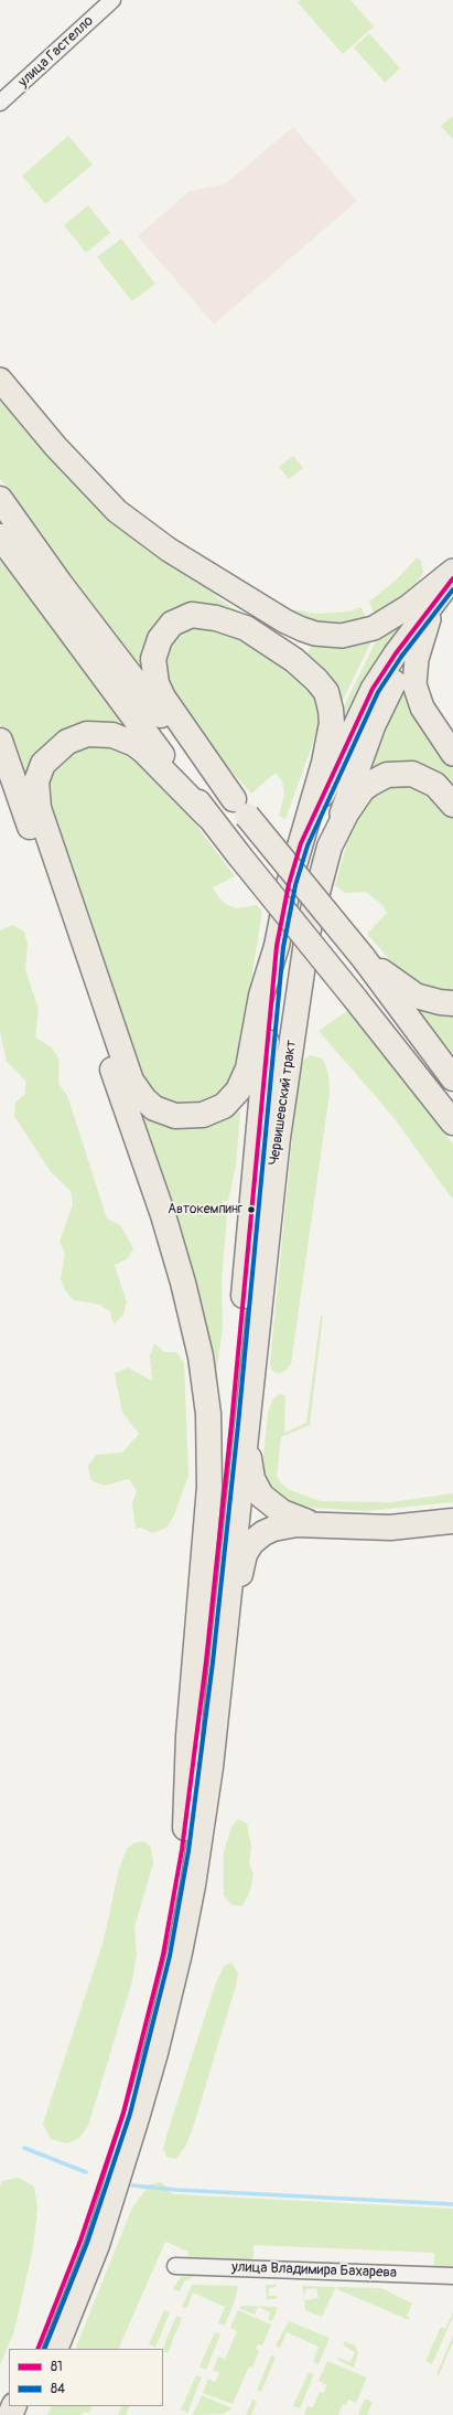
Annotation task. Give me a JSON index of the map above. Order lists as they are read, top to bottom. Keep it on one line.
{"streets":{"highway":["Червишевский тракт"],"street":["улица Гастелло","улица Владимира Бахарева"]},"places":["Автокемпинг"],"lines":["transit line 81","transit line 84"],"legend":["81","84"]}
